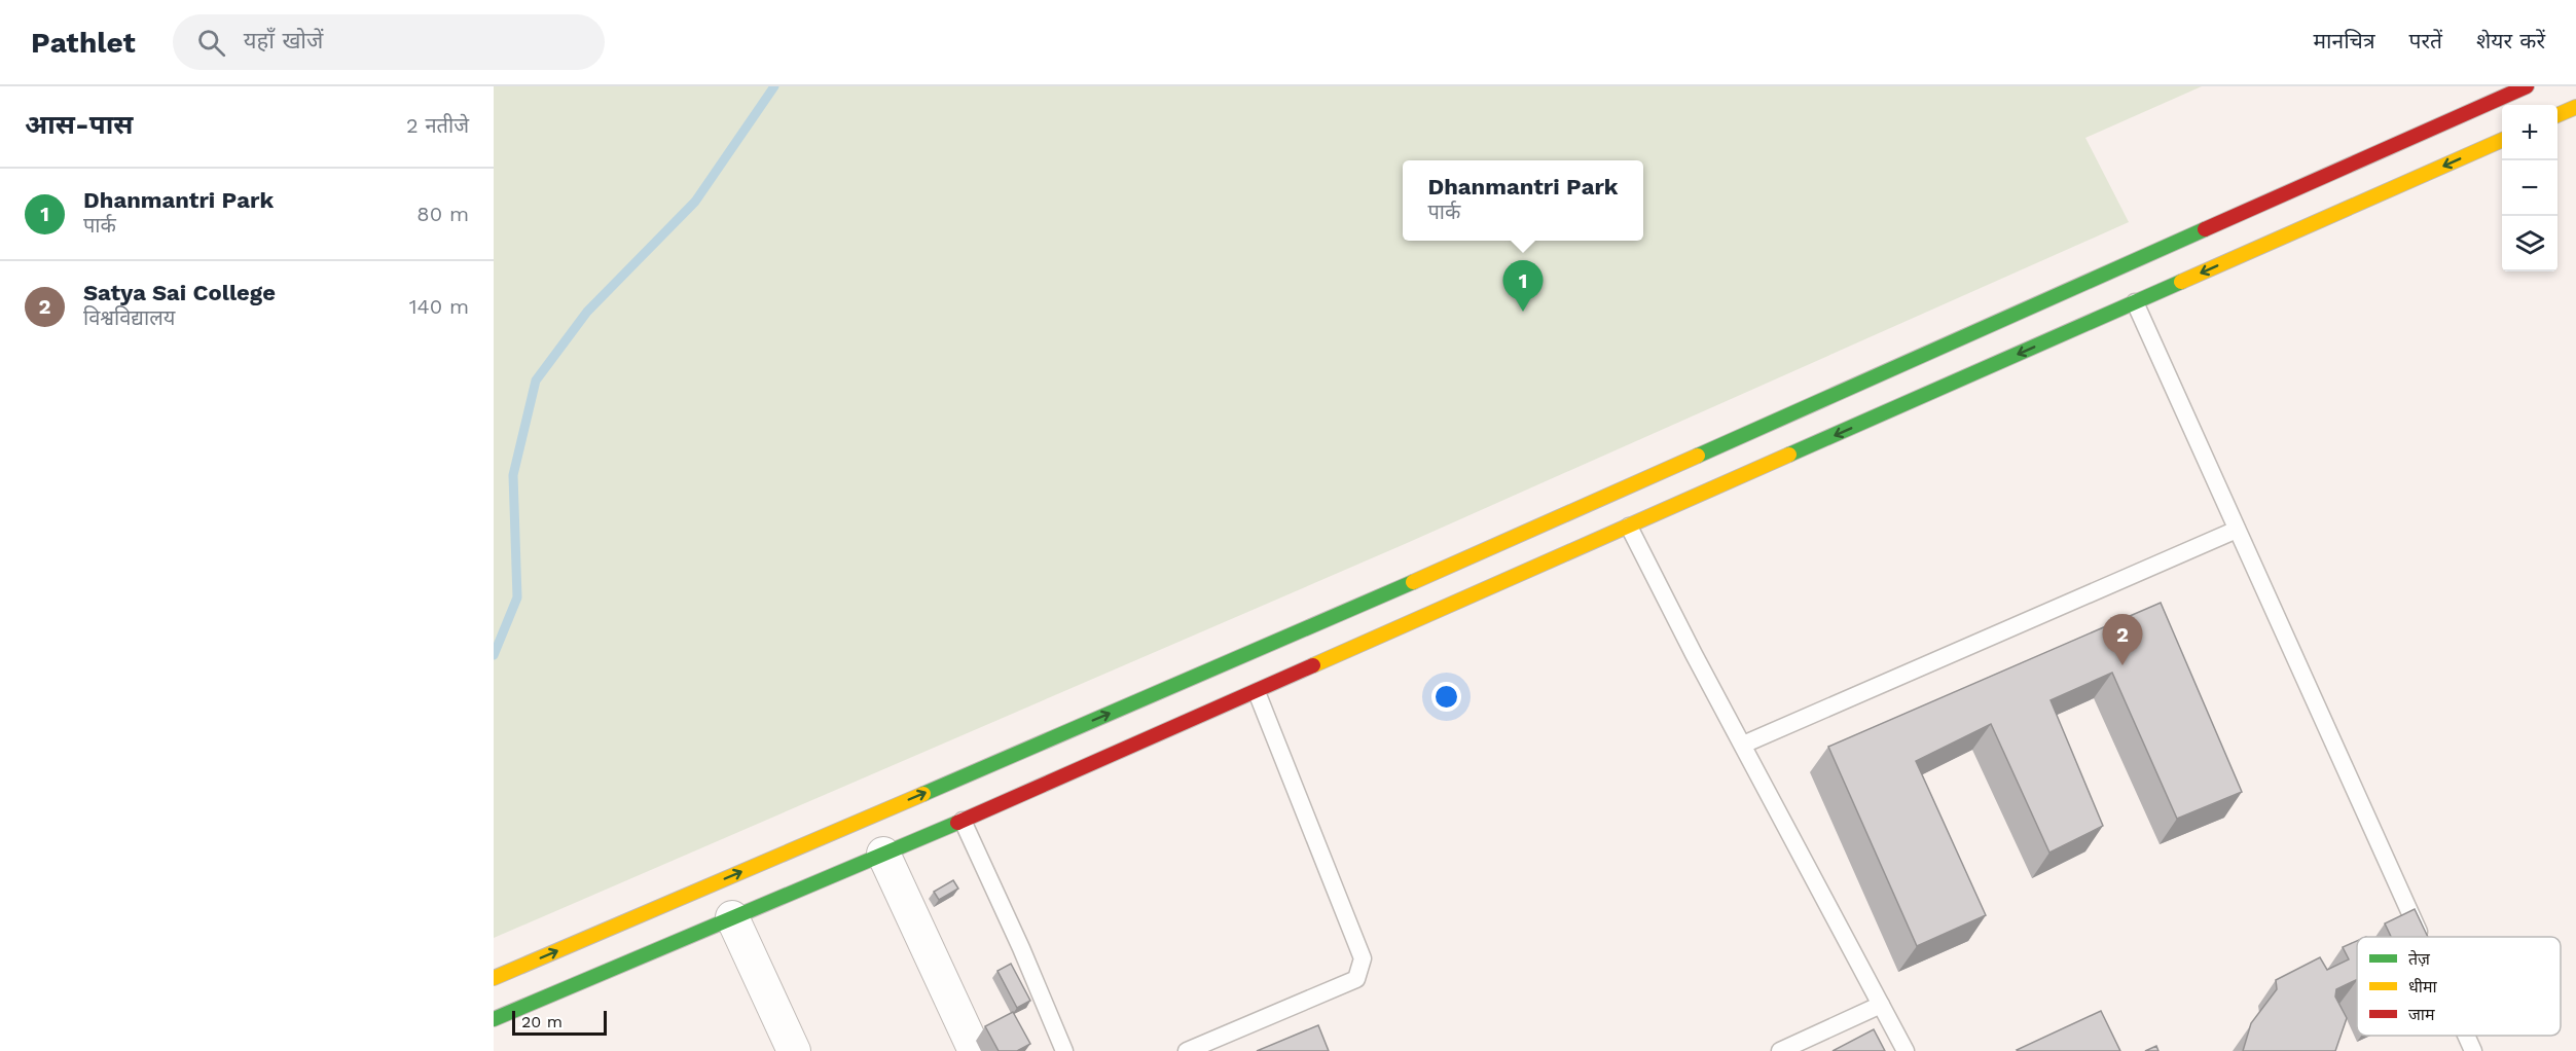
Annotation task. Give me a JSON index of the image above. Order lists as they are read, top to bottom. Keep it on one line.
{"legend":["तेज़","धीमा","जाम"],"scale_bar":"20 m","page":{"header":"Pathlet","search":"यहाँ खोजें","nav":["मानचित्र","परतें","शेयर करें"],"heading":["आस-पास","2 नतीजे"],"map_buttons":["+","−"],"popup":["Dhanmantri Park","पार्क"],"list":[{"mark":"1","name":"Dhanmantri Park","note":"पार्क","value":"80 m"},{"mark":"2","name":"Satya Sai College","note":"विश्वविद्यालय","value":"140 m"}],"pins":["1","2"],"scale":"20 m"}}
